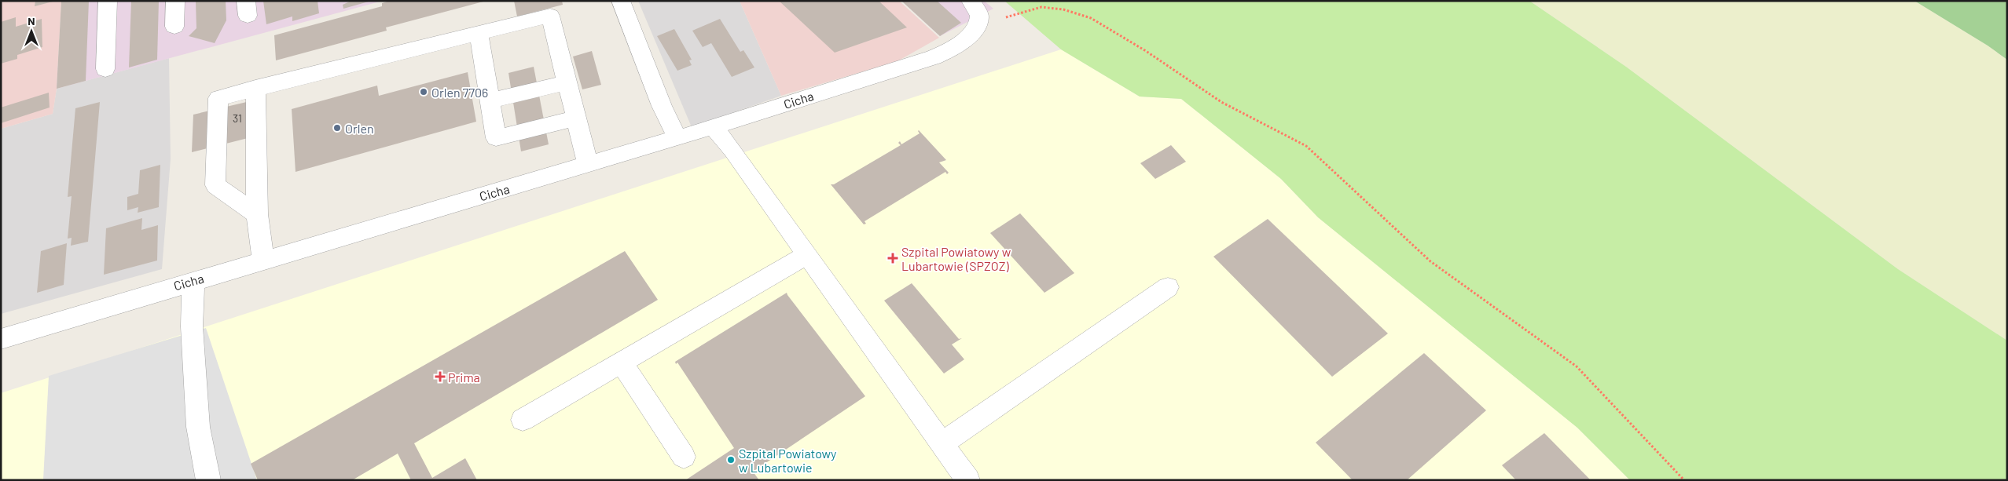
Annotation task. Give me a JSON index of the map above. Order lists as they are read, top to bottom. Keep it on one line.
{"streets":{"street":["Cicha"]},"places":{"other":["Orlen 7706","Orlen","Szpital Powiatowy w Lubartowie"],"health":["Szpital Powiatowy w Lubartowie (SPZOZ)","Prima"]},"house_numbers":["31"],"north":"top"}
